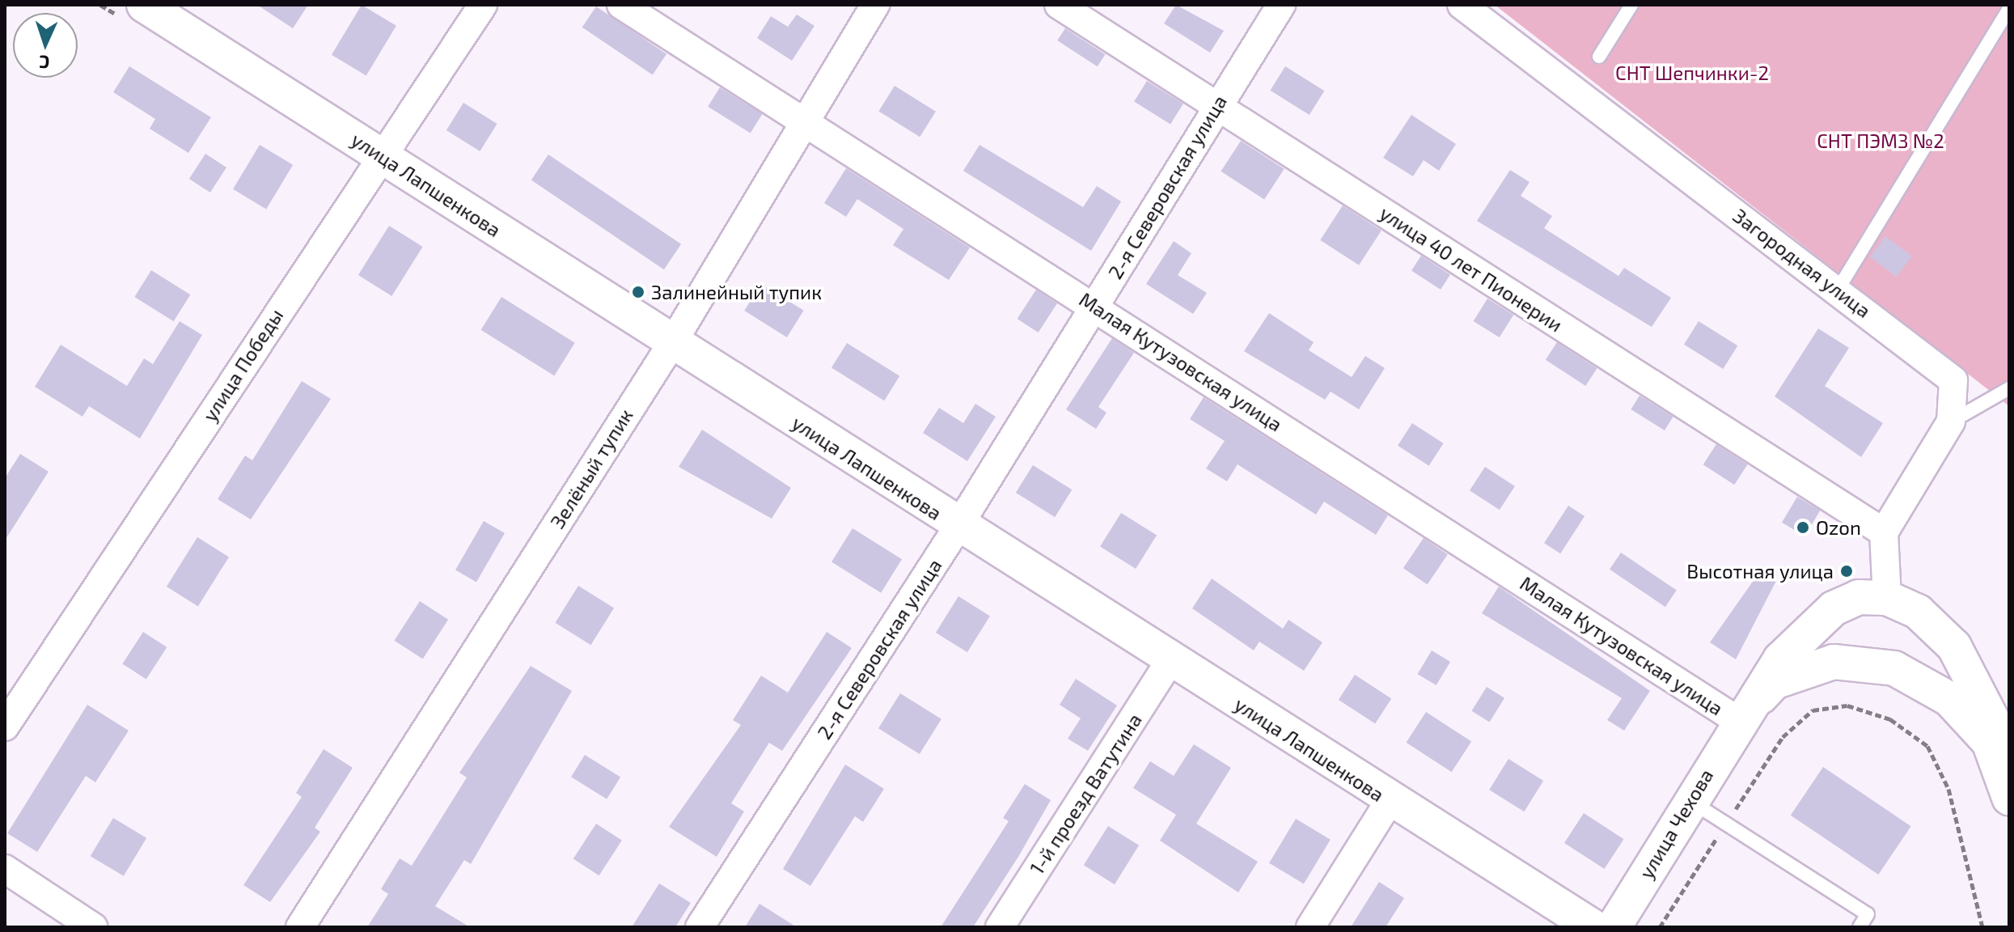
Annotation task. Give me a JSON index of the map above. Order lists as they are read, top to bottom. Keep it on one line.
{"streets":{"street":["улица Лапшенкова","2-я Северовская улица","Загородная улица","улица 40 лет Пионерии","Малая Кутузовская улица","улица Победы","Зелёный тупик","1-й проезд Ватутина","улица Чехова"]},"crossings":[["улица Лапшенкова","2-я Северовская улица"],["улица Лапшенкова","улица Победы"],["улица Лапшенкова","Зелёный тупик"],["улица Лапшенкова","1-й проезд Ватутина"],["2-я Северовская улица","улица 40 лет Пионерии"],["2-я Северовская улица","Малая Кутузовская улица"],["Загородная улица","улица 40 лет Пионерии"],["Малая Кутузовская улица","Зелёный тупик"],["Малая Кутузовская улица","улица Чехова"]],"parks":["СНТ Шепчинки-2","СНТ ПЭМЗ №2"],"places":["Залинейный тупик","Ozon","Высотная улица"],"north":"bottom"}
